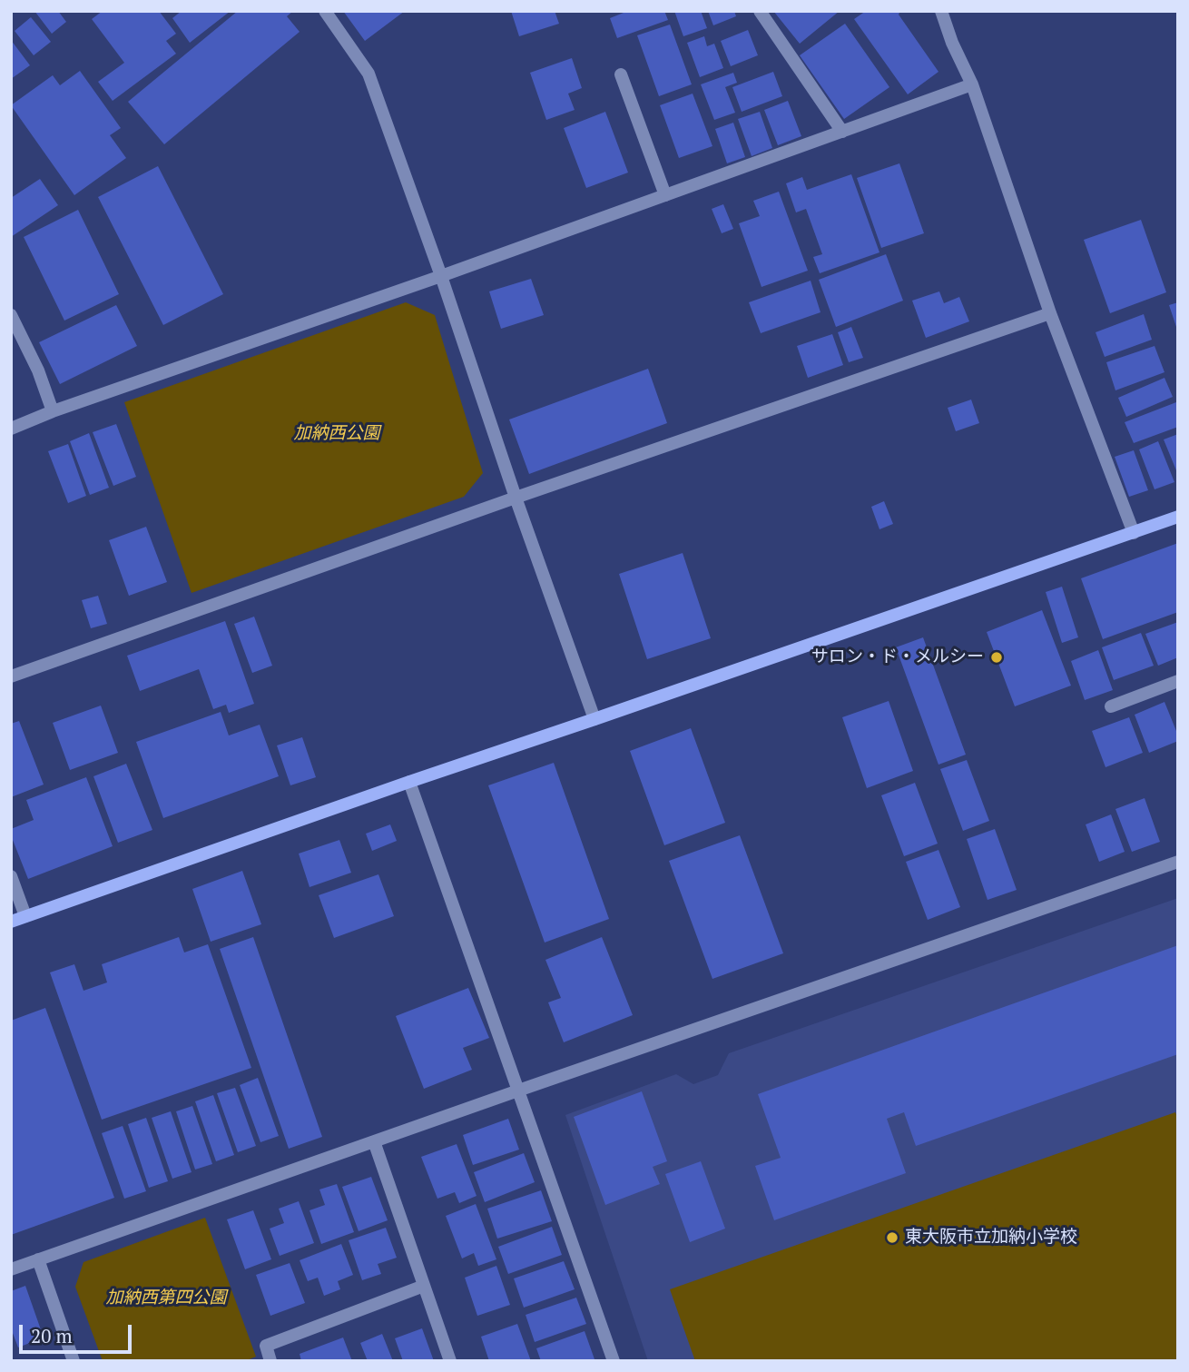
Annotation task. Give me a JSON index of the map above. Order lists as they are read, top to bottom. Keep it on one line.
{"parks":["加納西公園","加納西第四公園"],"places":["サロン・ド・メルシー","東大阪市立加納小学校"],"scale_bar":"20 m"}
